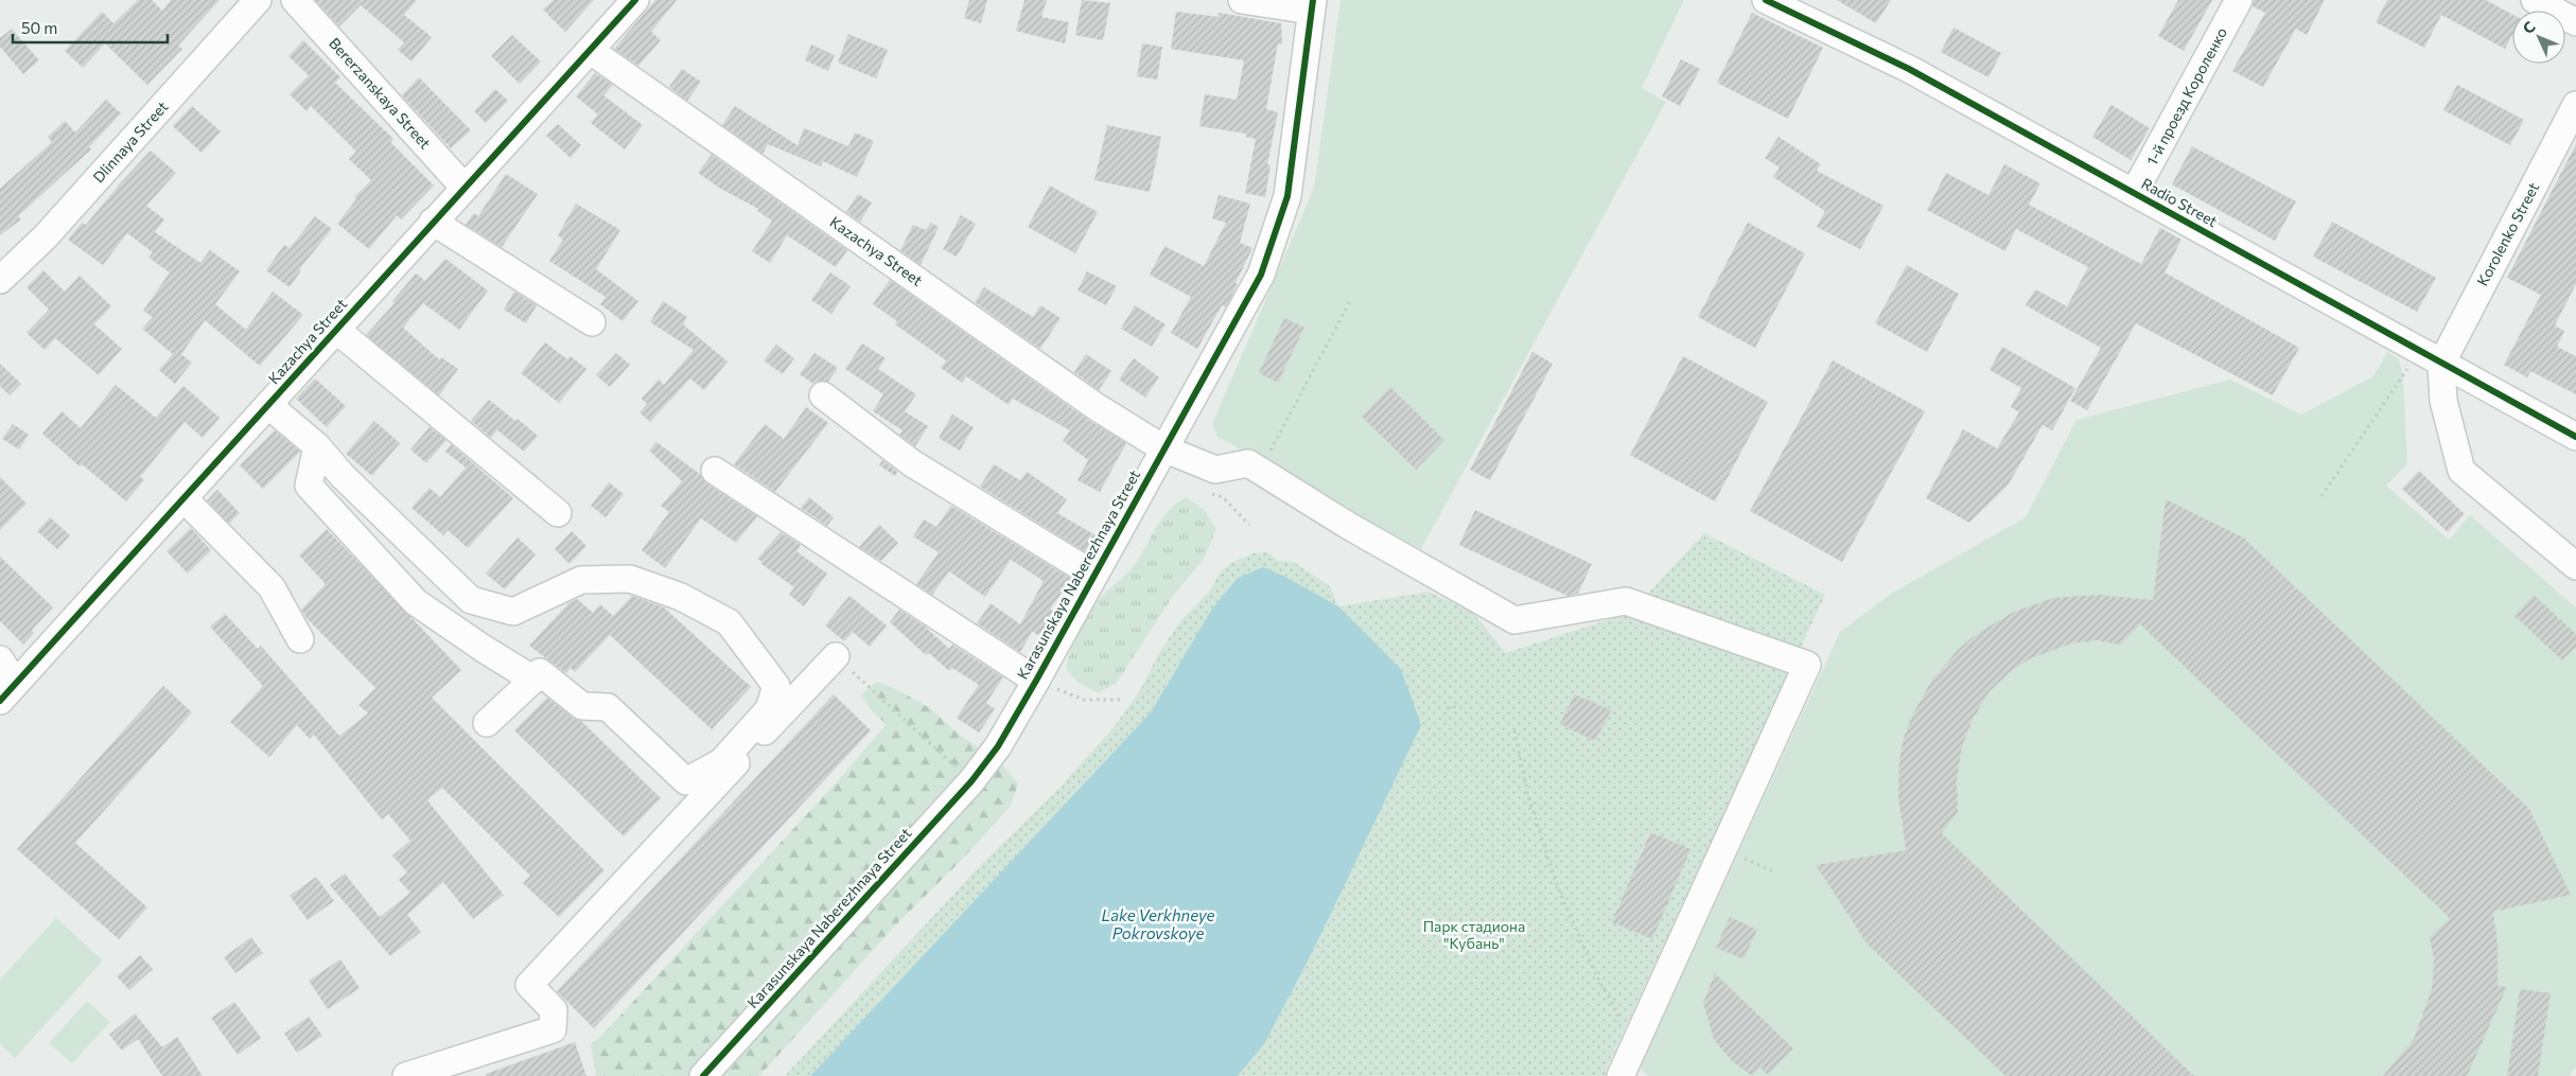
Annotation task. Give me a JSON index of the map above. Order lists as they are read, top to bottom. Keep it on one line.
{"streets":{"street":["Bererzanskaya Street","1-й проезд Короленко","Dlinnaya Street","Radio Street","Korolenko Street","Kazachya Street","Karasunskaya Naberezhnaya Street"]},"crossings":[["Bererzanskaya Street","Kazachya Street"],["1-й проезд Короленко","Radio Street"],["Radio Street","Korolenko Street"],["Kazachya Street","Karasunskaya Naberezhnaya Street"]],"water":["Lake Verkhneye Pokrovskoye"],"parks":["Парк стадиона \"Кубань\""],"scale_bar":"50 m","north":"top left"}
